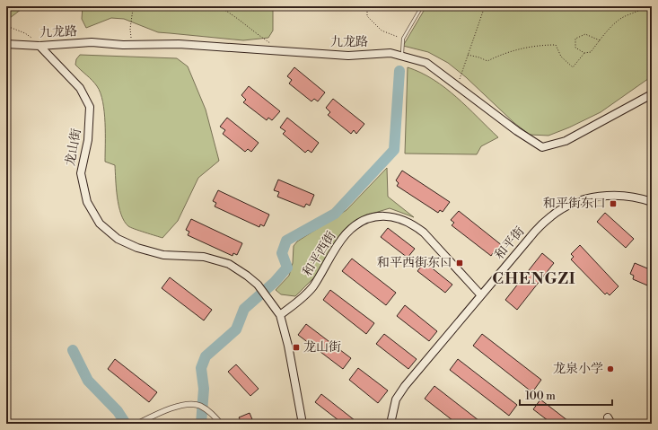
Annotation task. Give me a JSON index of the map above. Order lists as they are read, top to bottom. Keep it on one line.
{"streets":{"street":["九龙路","龙山街","和平街","和平西街"]},"crossings":[["九龙路","龙山街"],["龙山街","和平西街"],["和平街","和平西街"]],"districts":["CHENGZI"],"places":{"transit":["和平街东口","和平西街东口","龙山街"],"other":["龙泉小学"]},"scale_bar":"100 m"}
